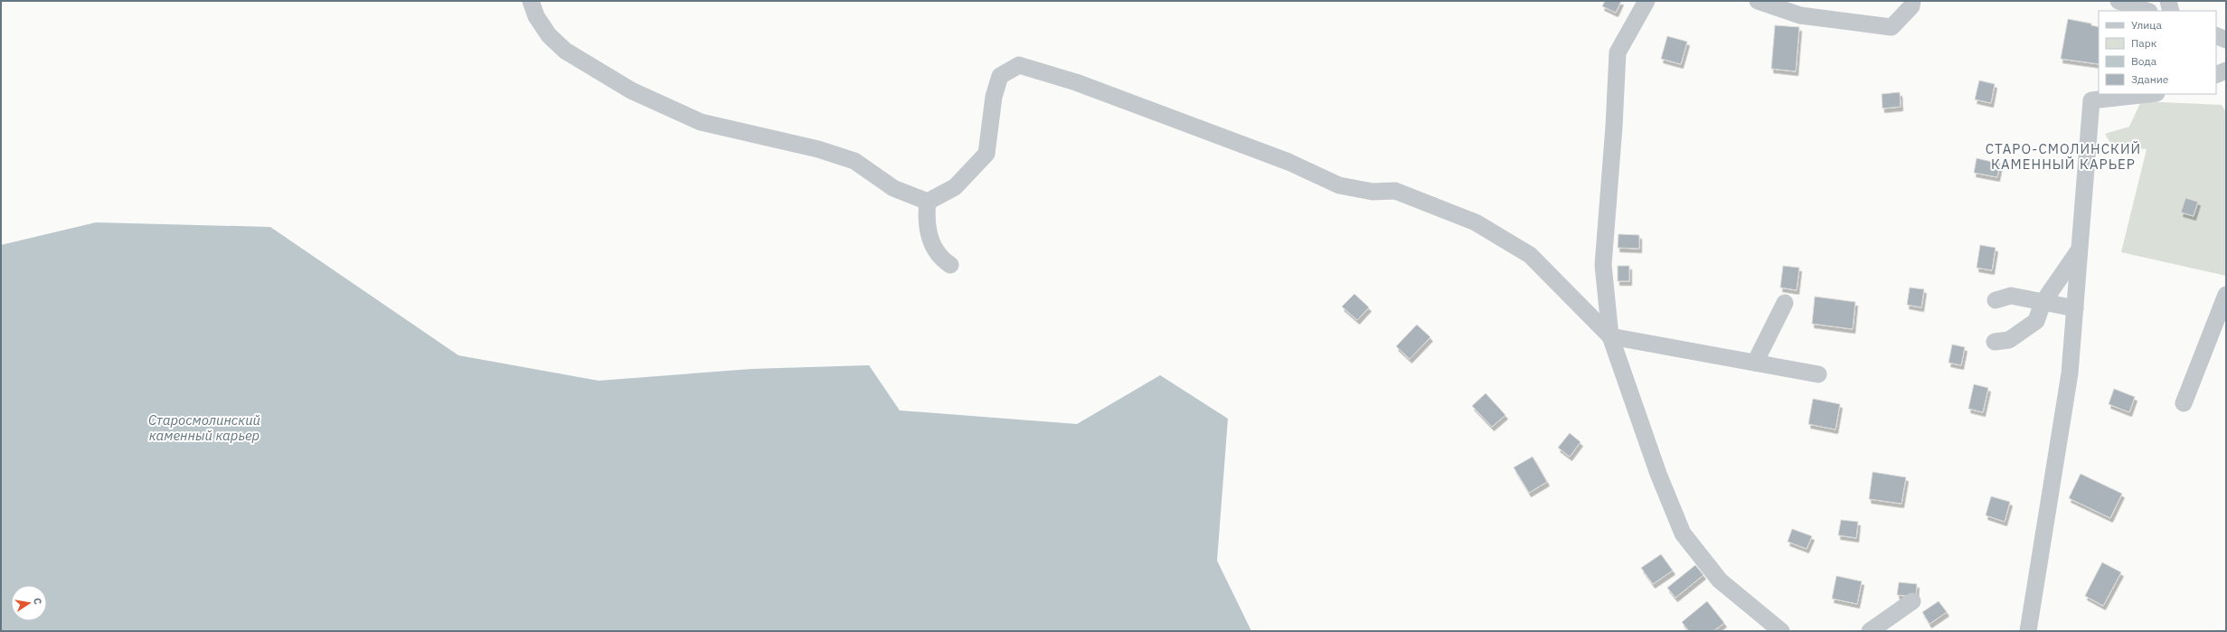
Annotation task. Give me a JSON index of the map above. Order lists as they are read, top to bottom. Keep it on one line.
{"districts":["СТАРО-СМОЛИНСКИЙ КАМЕННЫЙ КАРЬЕР"],"water":["Старосмолинский каменный карьер"],"legend":["Улица","Парк","Вода","Здание"],"north":"right"}
